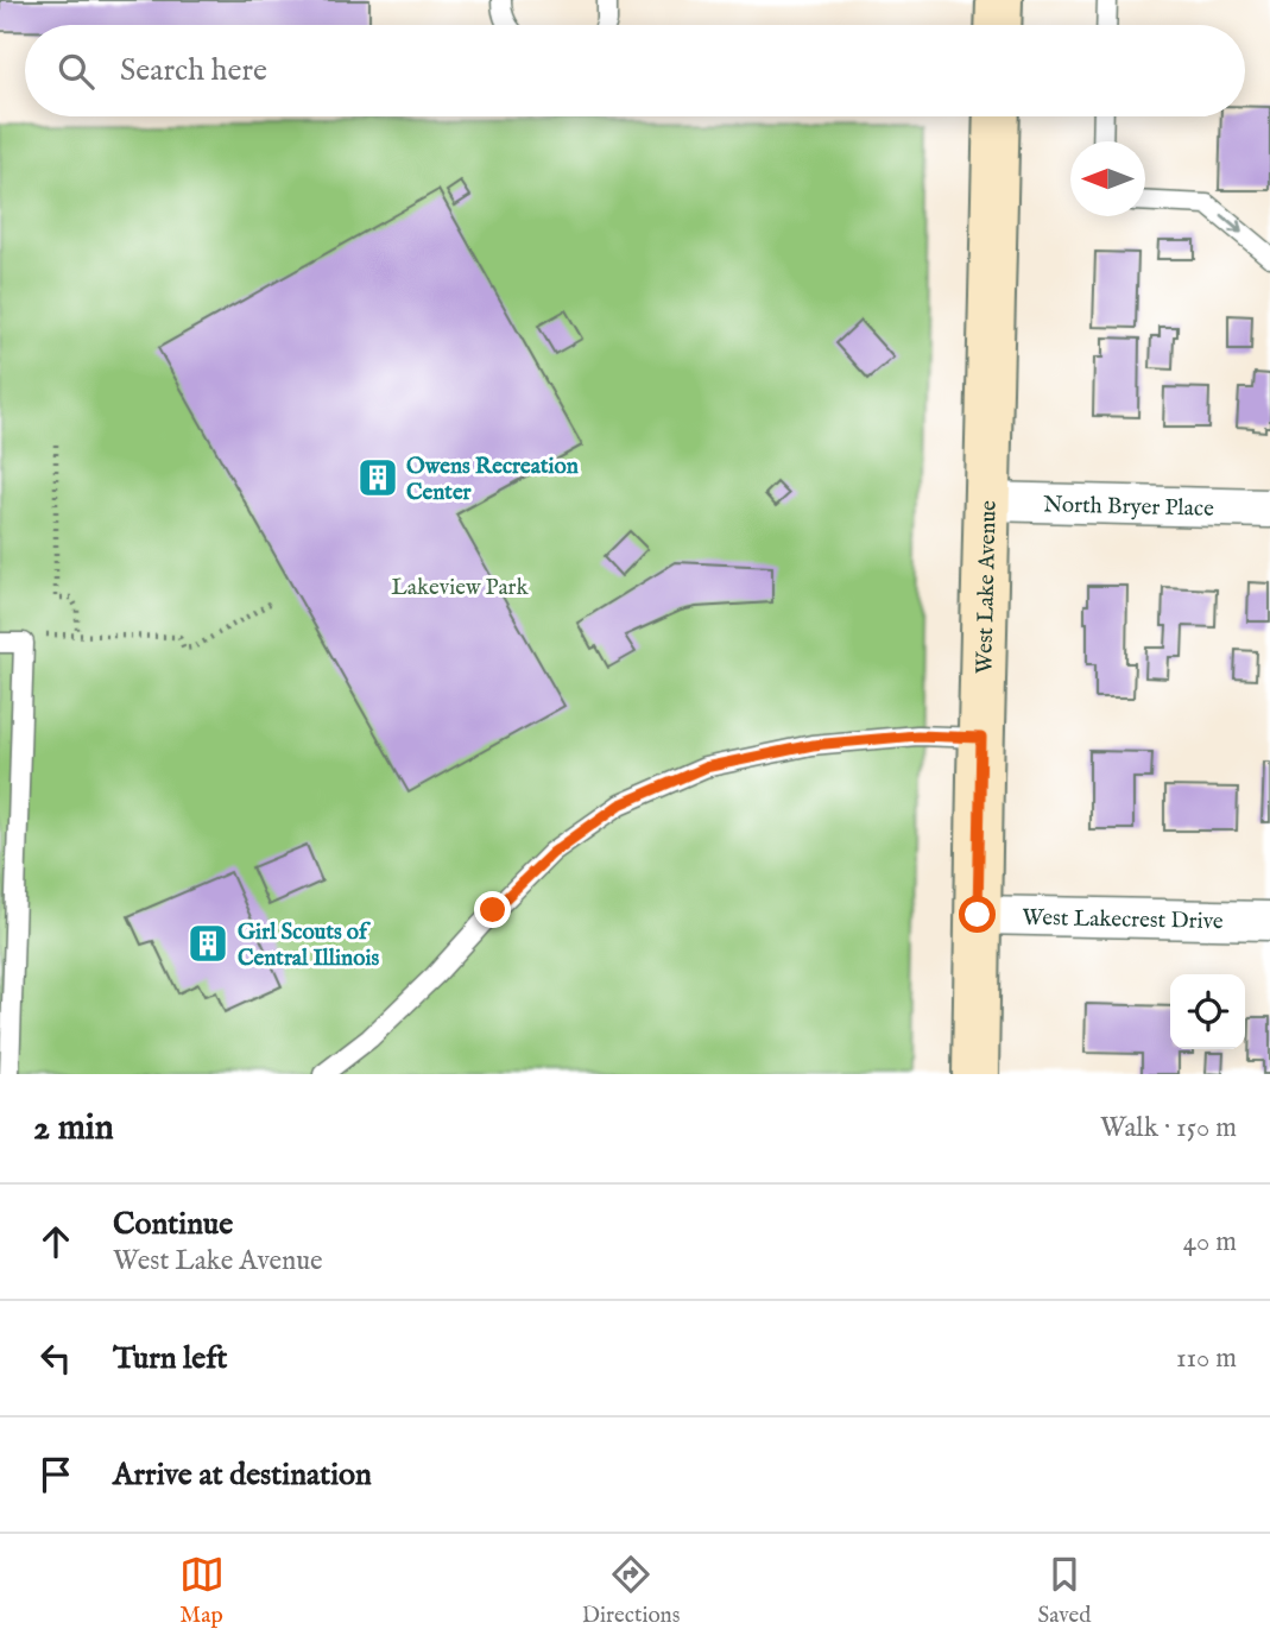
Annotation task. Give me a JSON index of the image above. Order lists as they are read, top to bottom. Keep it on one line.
{"streets":{"main road":["West Lake Avenue"],"street":["North Bryer Place","West Lakecrest Drive"]},"crossings":[["North Bryer Place","West Lake Avenue"],["West Lake Avenue","West Lakecrest Drive"]],"parks":["Lakeview Park"],"places":{"building":["Owens Recreation Center","Girl Scouts of Central Illinois"]},"north":"left","page":{"search":"Search here","heading":["2 min","Walk · 150 m"],"list":[["Continue","West Lake Avenue","40 m"],["Turn left","110 m"],"Arrive at destination"],"nav":["Map","Directions","Saved"]}}
